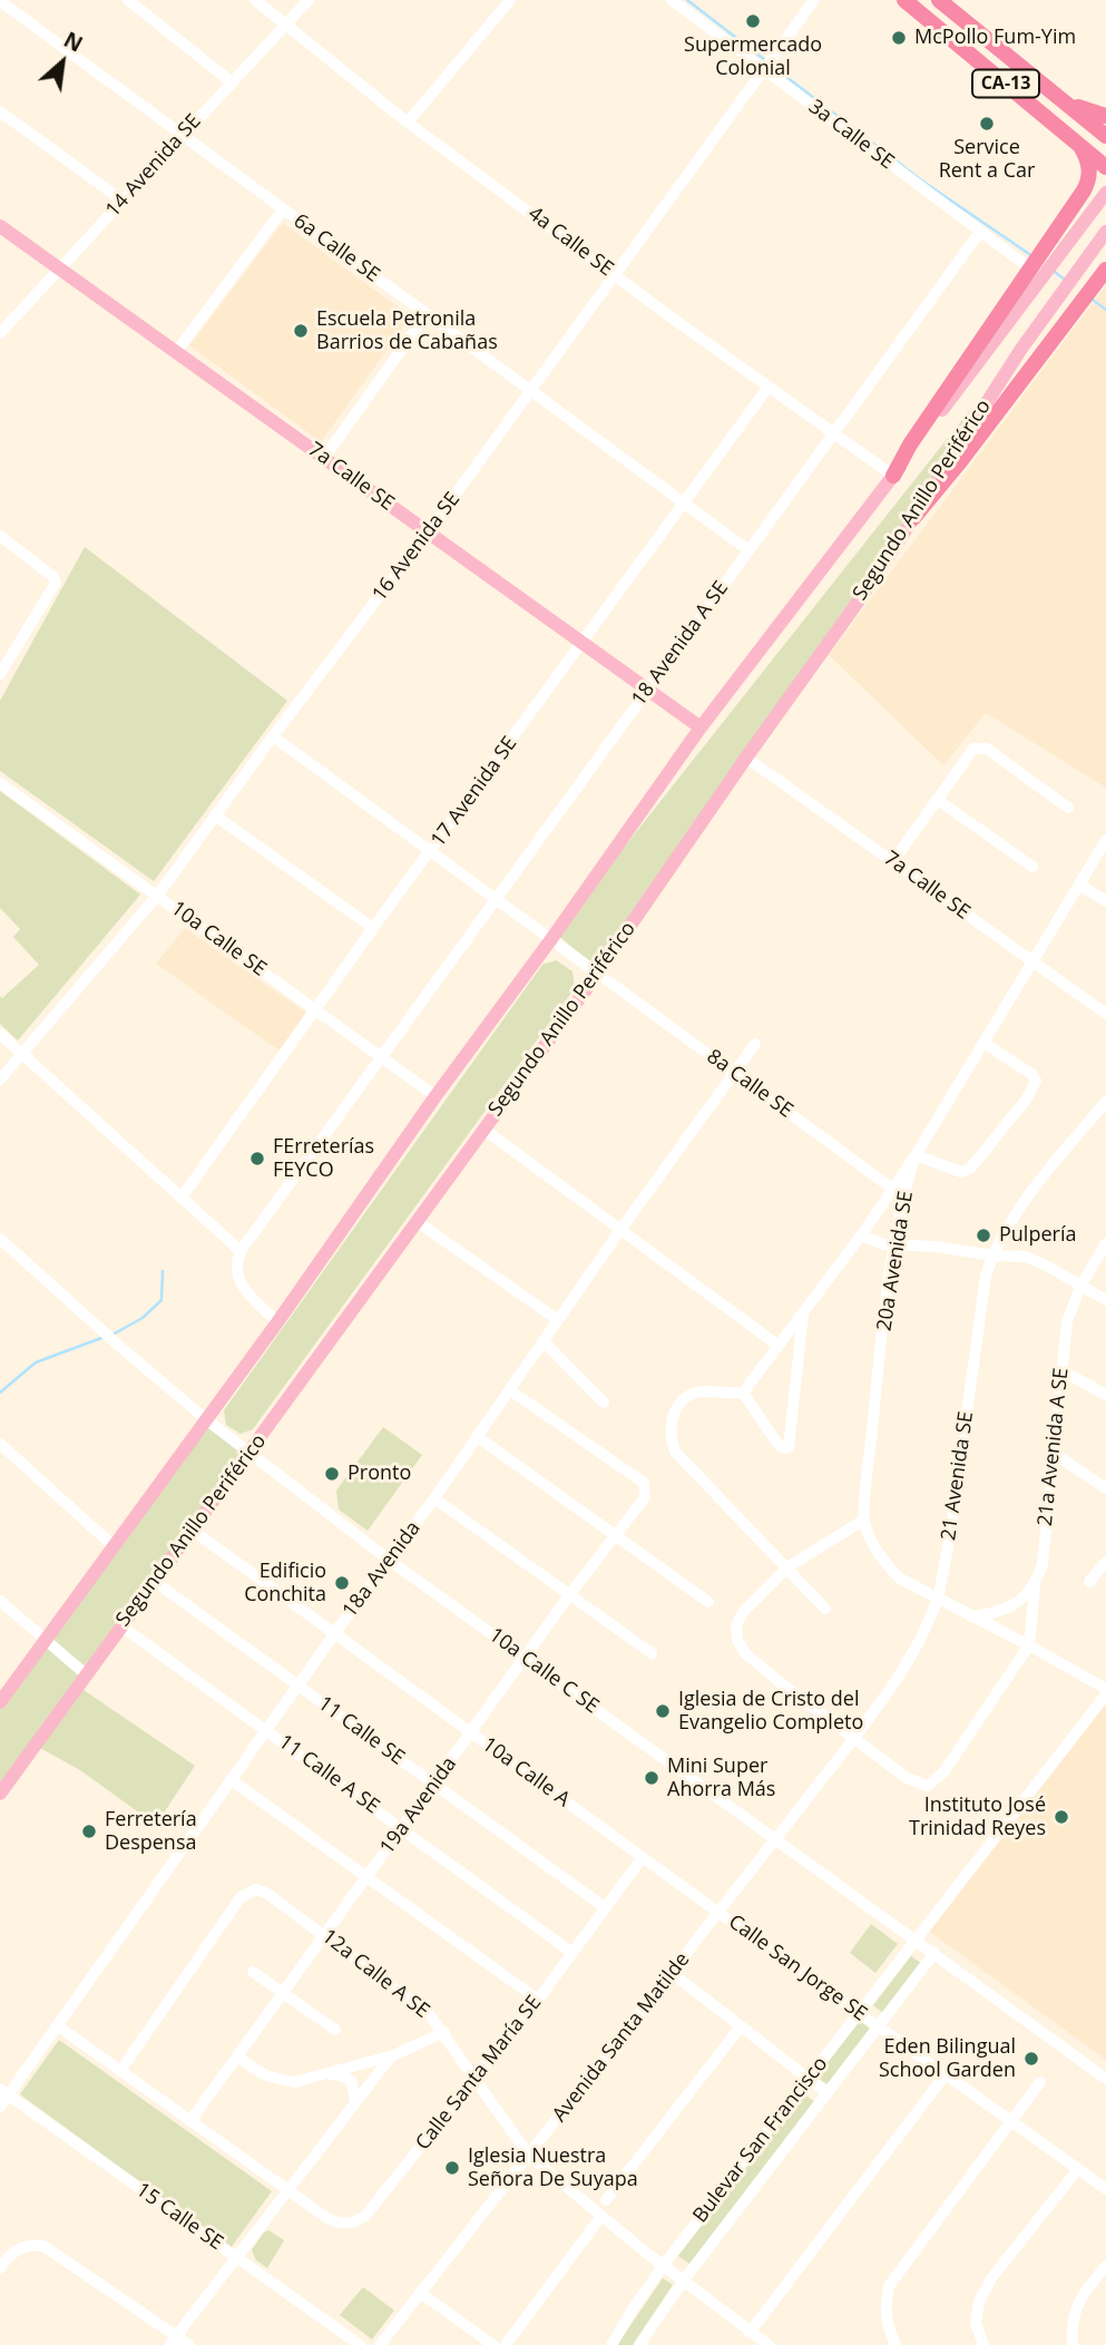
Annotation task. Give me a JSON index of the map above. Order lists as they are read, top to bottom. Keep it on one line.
{"streets":{"highway":["CA-13"],"main road":["7a Calle SE","Segundo Anillo Periférico"],"street":["3a Calle SE","14 Avenida SE","4a Calle SE","6a Calle SE","16 Avenida SE","18 Avenida A SE","17 Avenida SE","10a Calle SE","8a Calle SE","20a Avenida SE","21a Avenida A SE","21 Avenida SE","18a Avenida","10a Calle C SE","11 Calle SE","10a Calle A","11 Calle A SE","19a Avenida","Calle San Jorge SE","12a Calle A SE","Avenida Santa Matilde","Calle Santa María SE","Bulevar San Francisco","15 Calle SE"]},"crossings":[["3a Calle SE","16 Avenida SE"],["3a Calle SE","18 Avenida A SE"],["14 Avenida SE","4a Calle SE"],["14 Avenida SE","6a Calle SE"],["14 Avenida SE","7a Calle SE"],["4a Calle SE","Segundo Anillo Periférico"],["4a Calle SE","16 Avenida SE"],["4a Calle SE","18 Avenida A SE"],["4a Calle SE","17 Avenida SE"],["6a Calle SE","16 Avenida SE"],["6a Calle SE","18 Avenida A SE"],["6a Calle SE","17 Avenida SE"],["7a Calle SE","Segundo Anillo Periférico"],["7a Calle SE","16 Avenida SE"],["7a Calle SE","18 Avenida A SE"],["7a Calle SE","17 Avenida SE"],["7a Calle SE","20a Avenida SE"],["Segundo Anillo Periférico","10a Calle SE"],["Segundo Anillo Periférico","8a Calle SE"],["Segundo Anillo Periférico","10a Calle C SE"],["Segundo Anillo Periférico","11 Calle SE"],["Segundo Anillo Periférico","10a Calle A"],["Segundo Anillo Periférico","11 Calle A SE"],["16 Avenida SE","10a Calle SE"],["18 Avenida A SE","10a Calle SE"],["17 Avenida SE","10a Calle SE"],["8a Calle SE","20a Avenida SE"],["8a Calle SE","18a Avenida"],["21 Avenida SE","10a Calle C SE"],["21 Avenida SE","Avenida Santa Matilde"],["18a Avenida","10a Calle C SE"],["18a Avenida","11 Calle SE"],["18a Avenida","10a Calle A"],["18a Avenida","11 Calle A SE"],["18a Avenida","19a Avenida"],["18a Avenida","15 Calle SE"],["10a Calle C SE","19a Avenida"],["10a Calle C SE","Avenida Santa Matilde"],["10a Calle C SE","Bulevar San Francisco"],["11 Calle SE","19a Avenida"],["11 Calle SE","Calle Santa María SE"],["10a Calle A","19a Avenida"],["10a Calle A","Calle San Jorge SE"],["10a Calle A","Avenida Santa Matilde"],["10a Calle A","Calle Santa María SE"],["11 Calle A SE","19a Avenida"],["11 Calle A SE","Calle Santa María SE"],["19a Avenida","12a Calle A SE"],["Calle San Jorge SE","Avenida Santa Matilde"],["Calle San Jorge SE","Bulevar San Francisco"],["12a Calle A SE","Avenida Santa Matilde"],["12a Calle A SE","Calle Santa María SE"],["12a Calle A SE","Bulevar San Francisco"]],"places":["Supermercado Colonial","McPollo Fum-Yim","Service Rent a Car","Escuela Petronila Barrios de Cabañas","FErreterías FEYCO","Pulpería","Pronto","Edificio Conchita","Iglesia de Cristo del Evangelio Completo","Mini Super Ahorra Más","Instituto José Trinidad Reyes","Ferretería Despensa","Eden Bilingual School Garden","Iglesia Nuestra Señora De Suyapa"],"north":"top right"}
